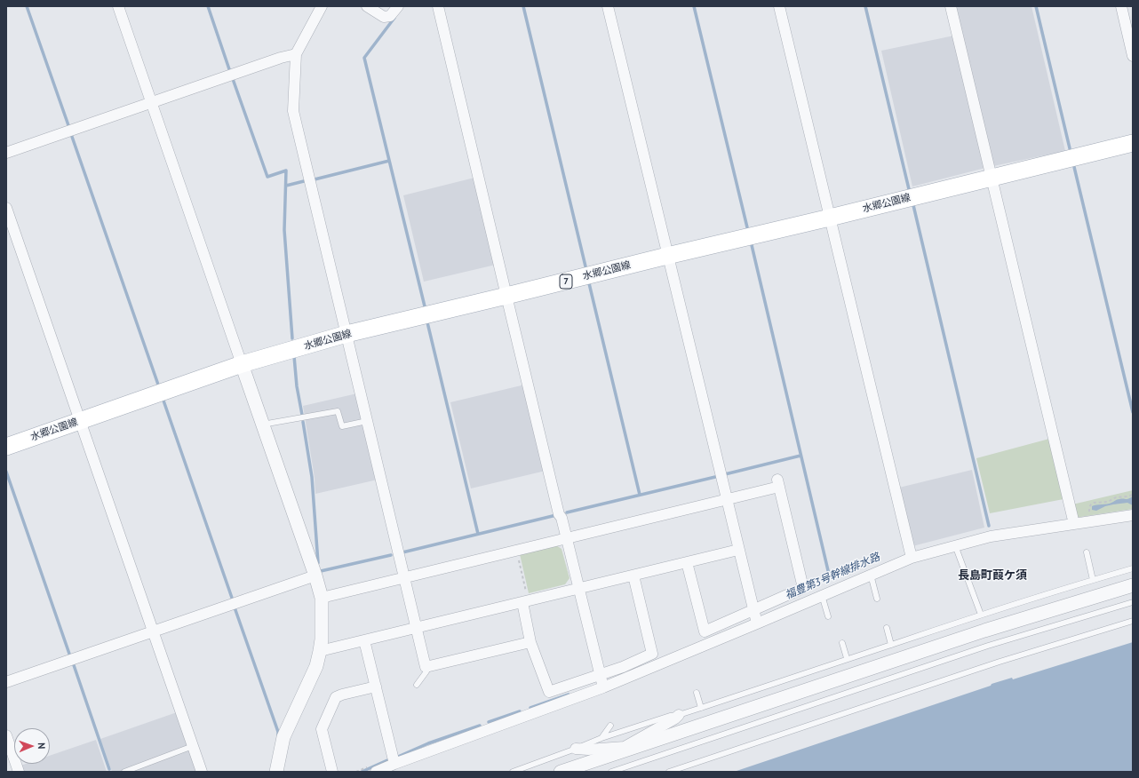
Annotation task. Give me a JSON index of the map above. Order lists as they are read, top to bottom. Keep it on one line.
{"streets":{"main road":["水郷公園線","7"]},"districts":["長島町葭ケ須"],"water":["福豊第3号幹線排水路"],"north":"right"}
